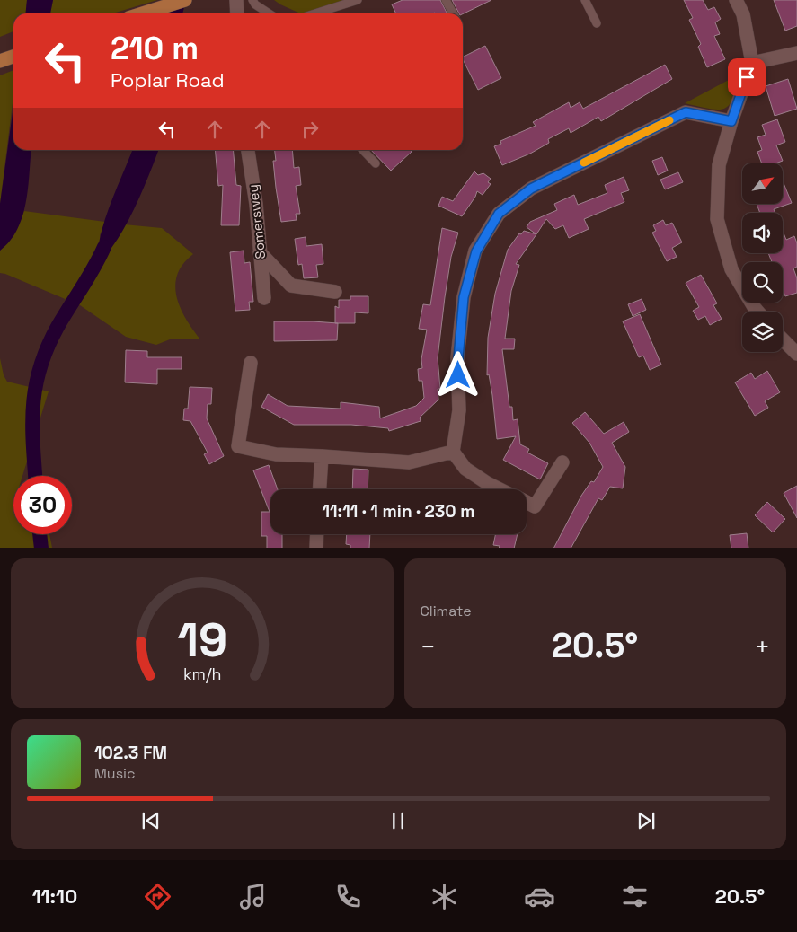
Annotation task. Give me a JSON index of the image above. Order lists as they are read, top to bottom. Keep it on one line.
{"streets":{"street":["Somerswey"]},"north":"top right","page":{"turn":["210 m","Poplar Road"],"limit":"30","trip":"11:11 · 1 min · 230 m","tile":"Climate","heat":["−","20.5°","+"],"song":["102.3 FM","Music"],"tabs":["11:10","20.5°"],"gauge":["19","km/h"]}}
